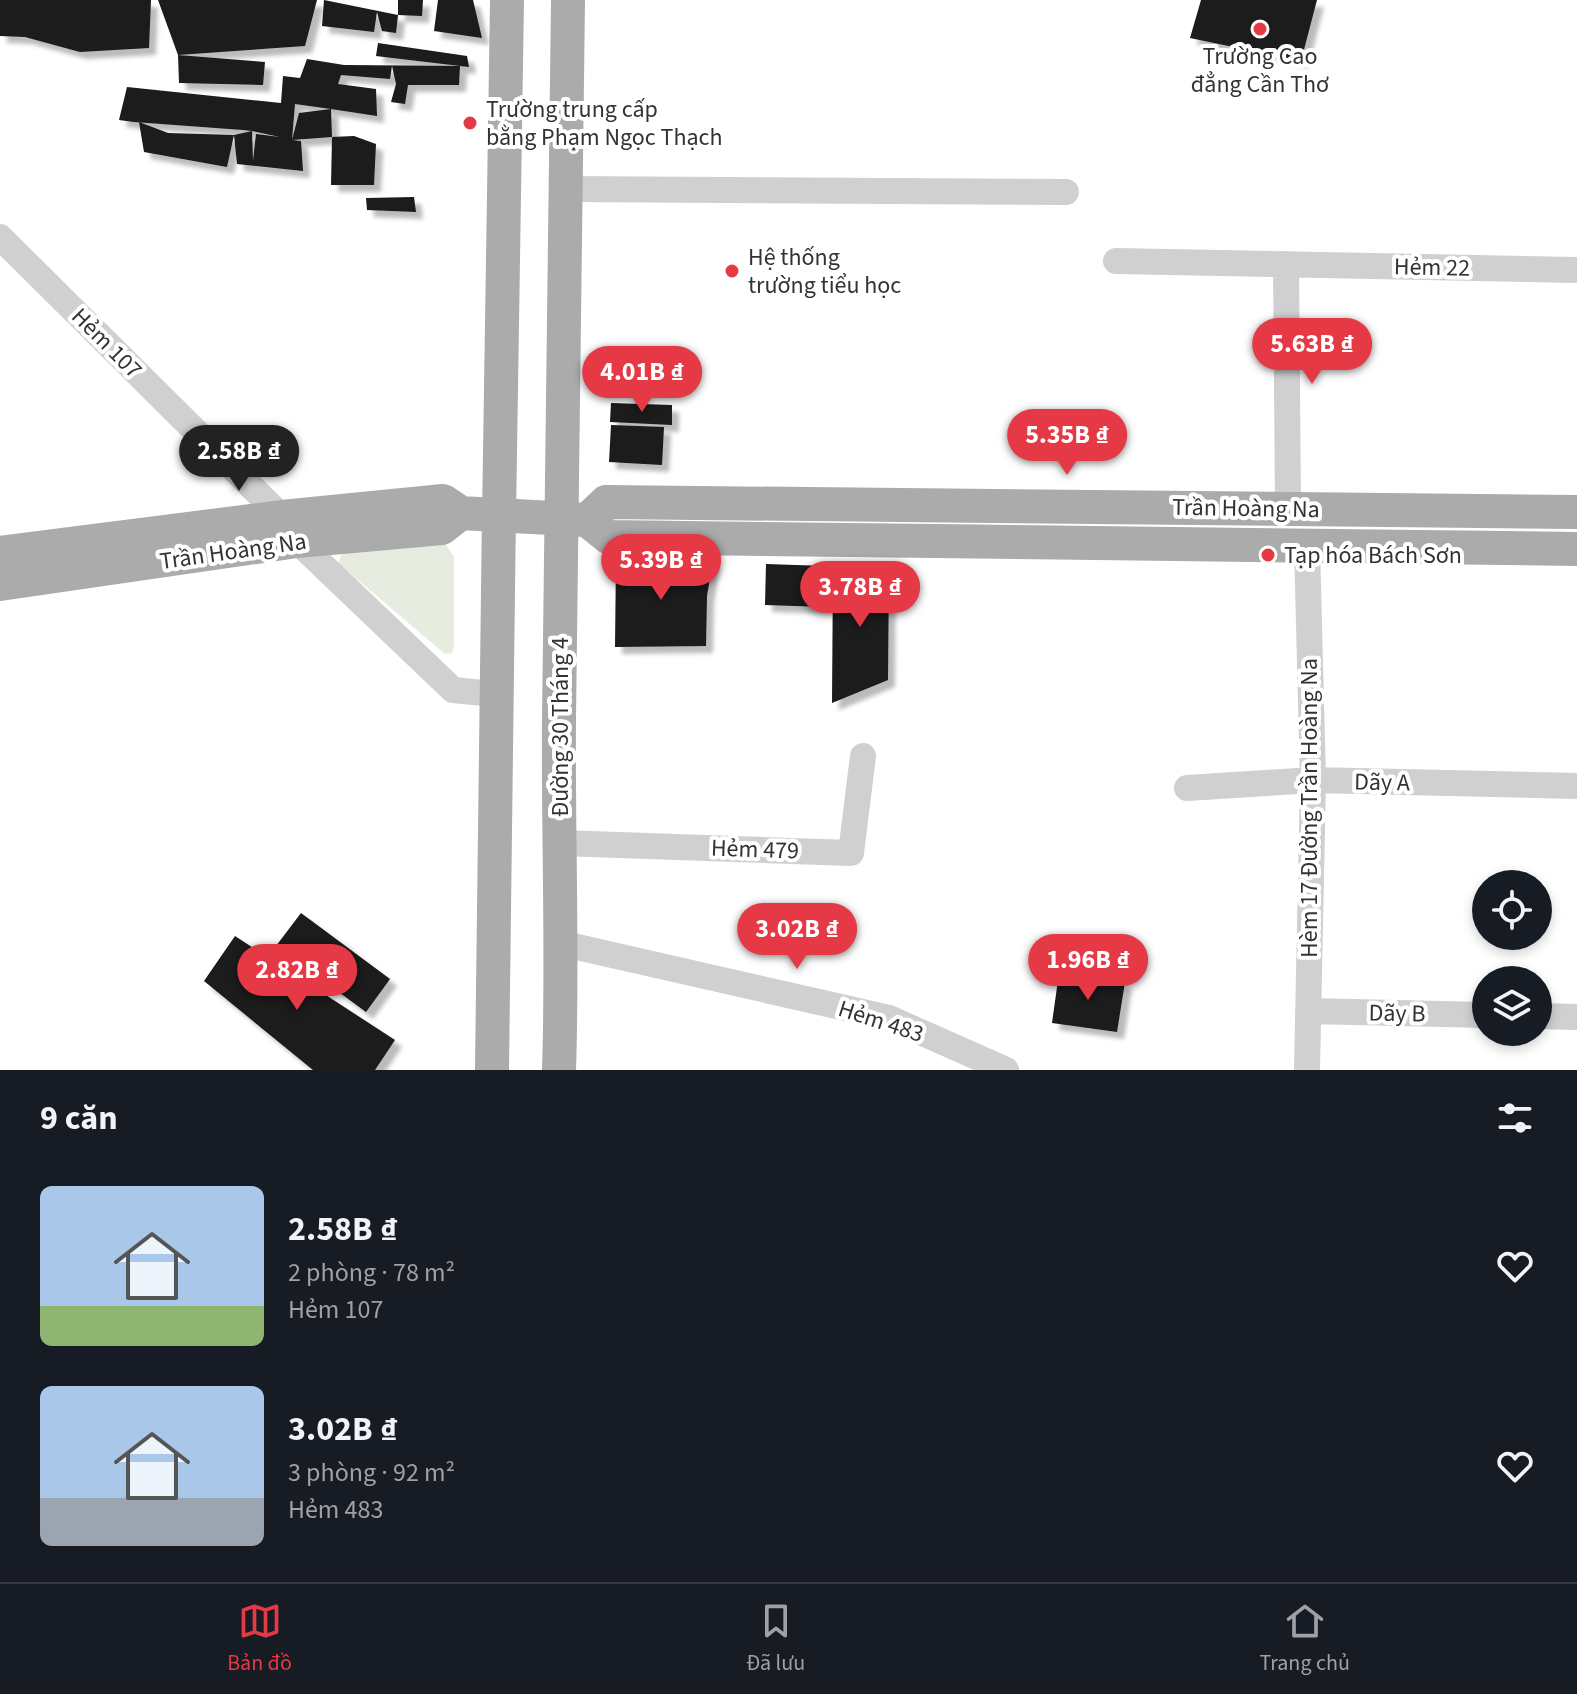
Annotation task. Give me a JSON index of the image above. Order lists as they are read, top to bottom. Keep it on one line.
{"streets":{"main road":["Trần Hoàng Na","Đường 30 Tháng 4"],"street":["Hẻm 22","Hẻm 107","Dãy A","Hèm 17 Đường Trần Hoàng Na","Hẻm 479","Dãy B","Hẻm 483"]},"crossings":[["Hẻm 107","Trần Hoàng Na"],["Trần Hoàng Na","Đường 30 Tháng 4"],["Trần Hoàng Na","Hèm 17 Đường Trần Hoàng Na"],["Đường 30 Tháng 4","Hẻm 479"],["Đường 30 Tháng 4","Hẻm 483"],["Dãy A","Hèm 17 Đường Trần Hoàng Na"],["Hèm 17 Đường Trần Hoàng Na","Dãy B"]],"places":["Trường Cao đẳng Cần Thơ","Trường trung cấp bằng Phạm Ngọc Thạch","Hệ thống trường tiểu học","Tạp hóa Bách Sơn"],"page":{"price":["5.63B ₫","4.01B ₫","5.35B ₫","2.58B ₫","5.39B ₫","3.78B ₫","3.02B ₫","1.96B ₫","2.82B ₫"],"heading":"9 căn","list":[{"name":"2.58B ₫","note":"2 phòng · 78 m² · Hẻm 107"},{"name":"3.02B ₫","note":"3 phòng · 92 m² · Hẻm 483"}],"tabs":["Bản đồ","Đã lưu","Trang chủ"]}}
